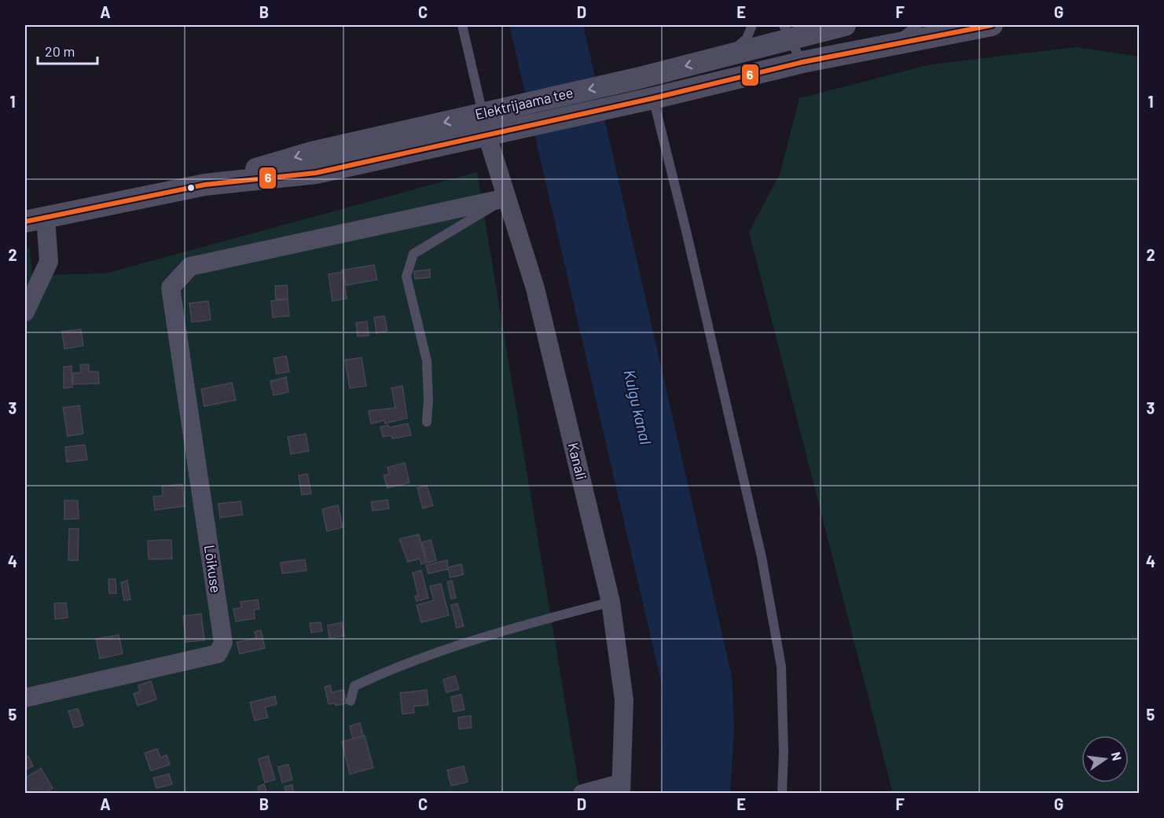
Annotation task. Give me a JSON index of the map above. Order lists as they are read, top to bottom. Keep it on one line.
{"streets":{"street":["Elektrijaama tee","Kanali","Lõikuse"]},"crossings":[["Elektrijaama tee","Kanali"],["Kanali","Lõikuse"]],"water":["Kulgu kanal"],"lines":["transit line 6"],"scale_bar":"20 m","north":"right","grid":{"columns":["A","B","C","D","E","F","G"],"rows":["1","2","3","4","5"]}}
